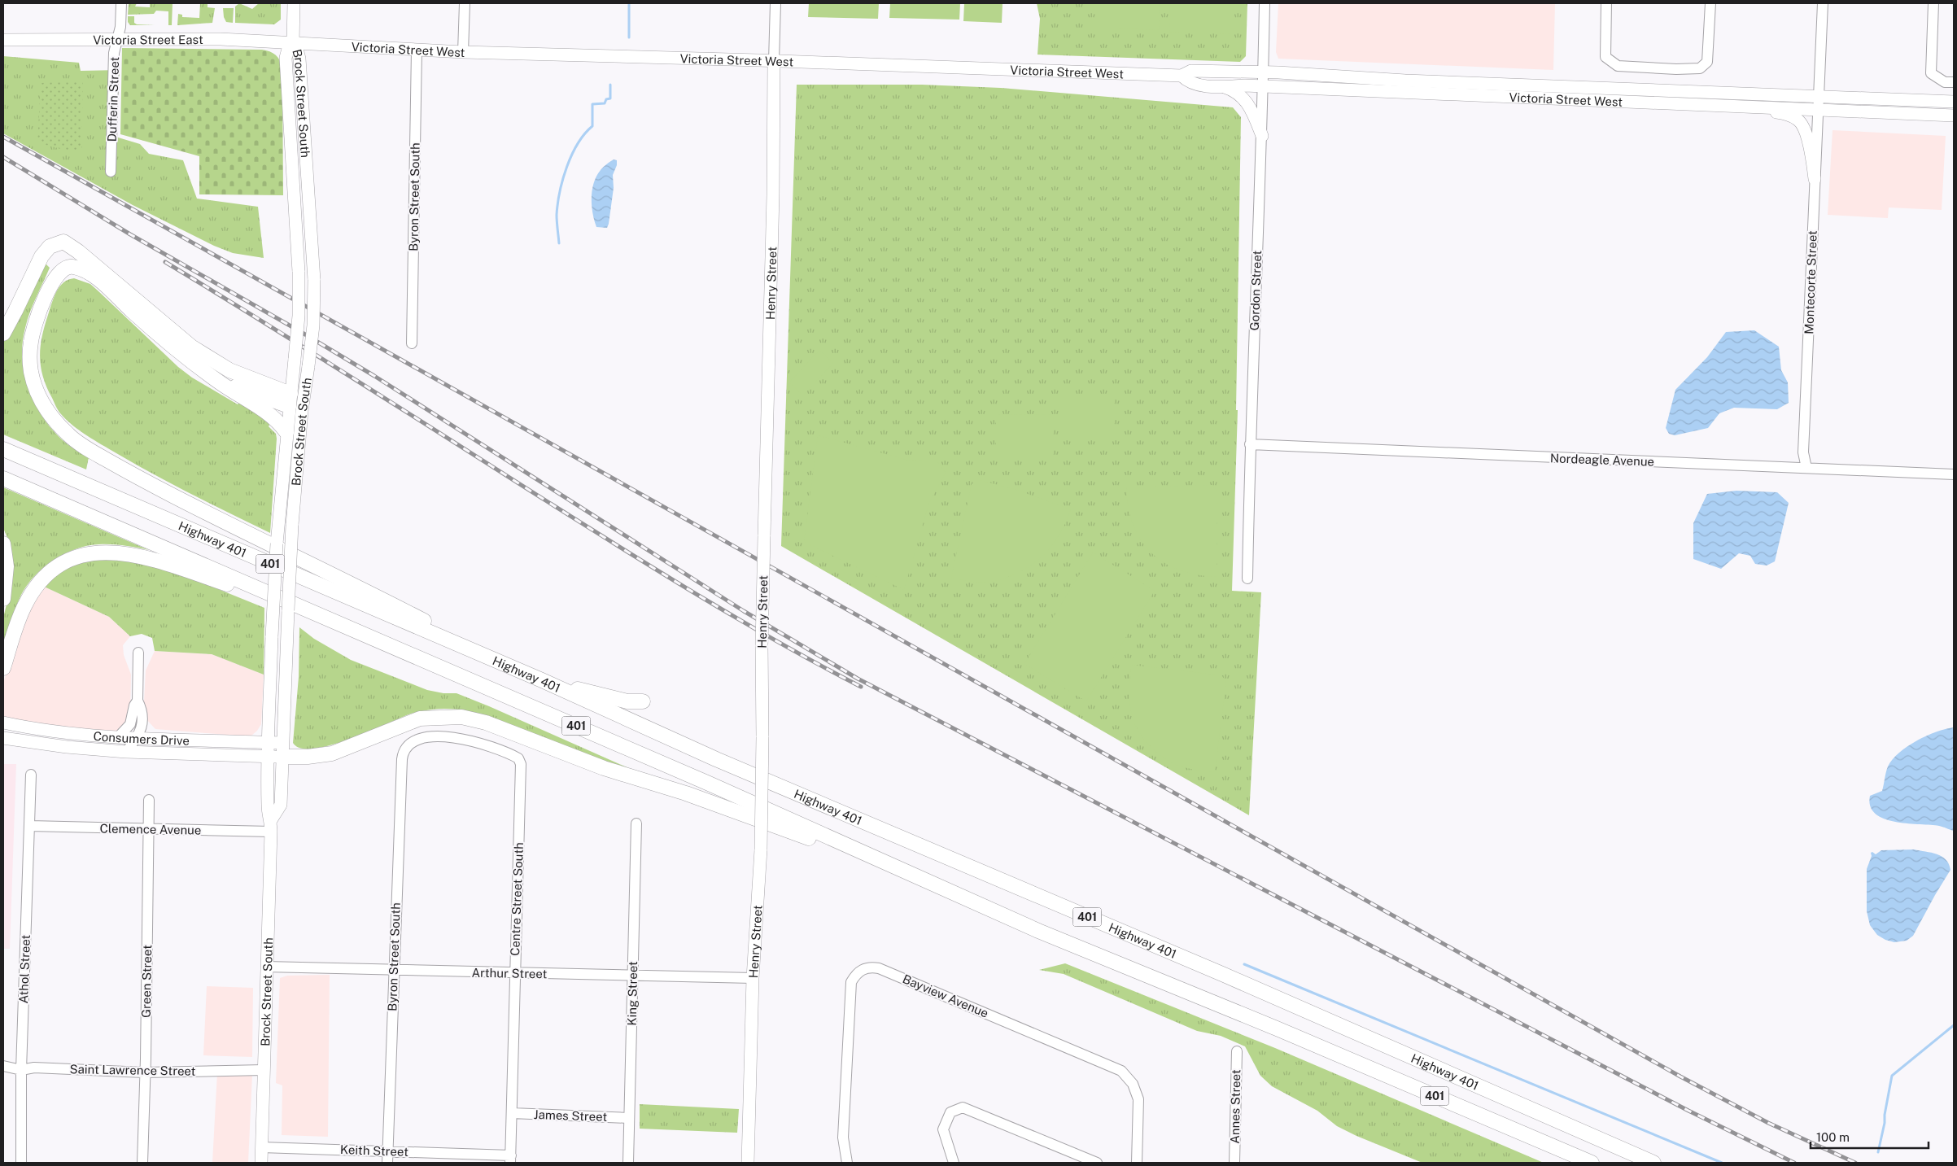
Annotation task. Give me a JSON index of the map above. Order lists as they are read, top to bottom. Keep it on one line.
{"streets":{"highway":["Highway 401","401"],"main road":["Victoria Street East","Victoria Street West","Brock Street South","Henry Street","Consumers Drive"],"street":["Dufferin Street","Byron Street South","Montecorte Street","Gordon Street","Nordeagle Avenue","Clemence Avenue","Centre Street South","Athol Street","Arthur Street","Green Street","King Street","Bayview Avenue","Saint Lawrence Street","Annes Street","James Street","Keith Street"]},"crossings":[["Victoria Street East","Victoria Street West"],["Victoria Street East","Dufferin Street"],["Victoria Street East","Brock Street South"],["Victoria Street West","Brock Street South"],["Victoria Street West","Byron Street South"],["Victoria Street West","Henry Street"],["Victoria Street West","Montecorte Street"],["Victoria Street West","Gordon Street"],["Brock Street South","Consumers Drive"],["Brock Street South","Clemence Avenue"],["Brock Street South","Arthur Street"],["Brock Street South","Saint Lawrence Street"],["Brock Street South","Keith Street"],["Byron Street South","Centre Street South"],["Byron Street South","Arthur Street"],["Byron Street South","Keith Street"],["Henry Street","Arthur Street"],["Montecorte Street","Nordeagle Avenue"],["Gordon Street","Nordeagle Avenue"],["Clemence Avenue","Athol Street"],["Clemence Avenue","Green Street"],["Centre Street South","Arthur Street"],["Centre Street South","James Street"],["Centre Street South","Keith Street"],["Athol Street","Saint Lawrence Street"],["Arthur Street","King Street"],["Green Street","Saint Lawrence Street"],["King Street","James Street"]],"scale_bar":"100 m"}
